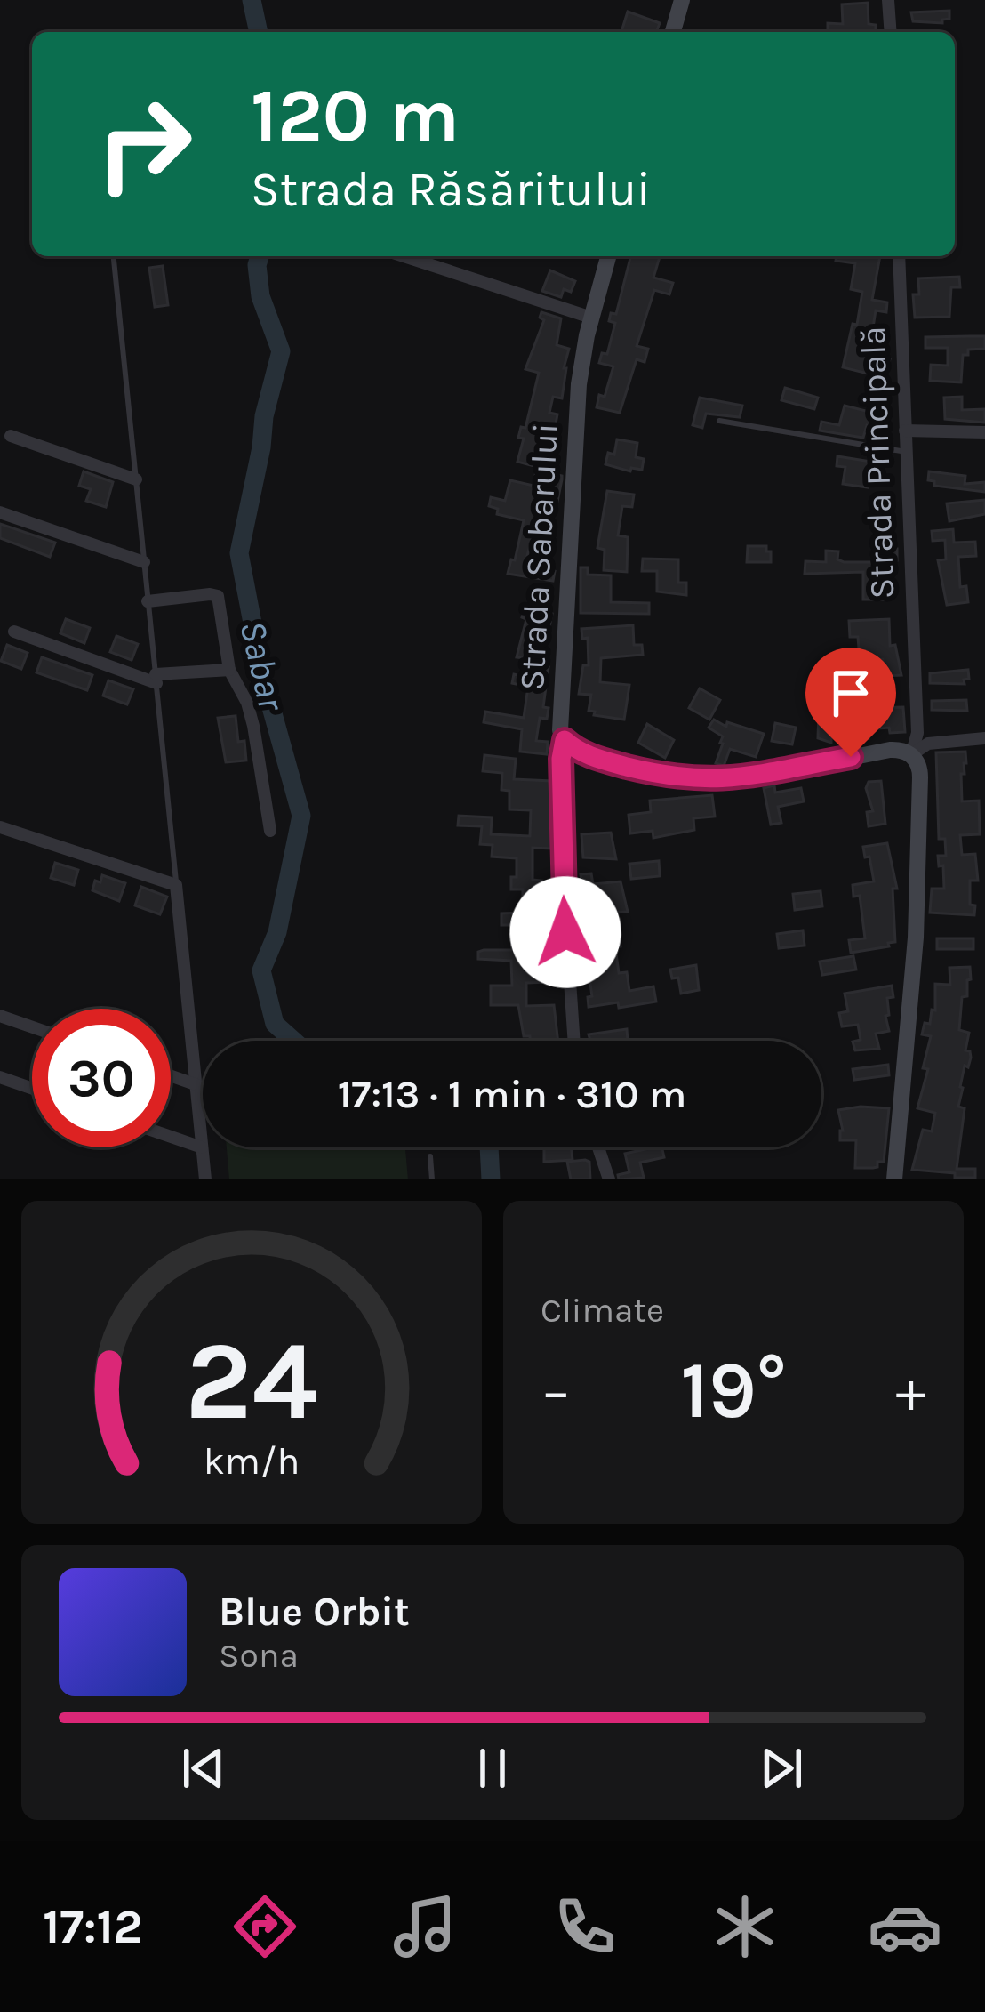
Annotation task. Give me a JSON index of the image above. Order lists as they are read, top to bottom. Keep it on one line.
{"streets":{"main road":["Strada Principală","Strada Sabarului"]},"water":["Sabar"],"page":{"turn":["120 m","Strada Răsăritului"],"limit":"30","trip":"17:13 · 1 min · 310 m","tile":"Climate","heat":["−","19°","+"],"song":["Blue Orbit","Sona"],"tabs":"17:12","gauge":["24","km/h"]}}
